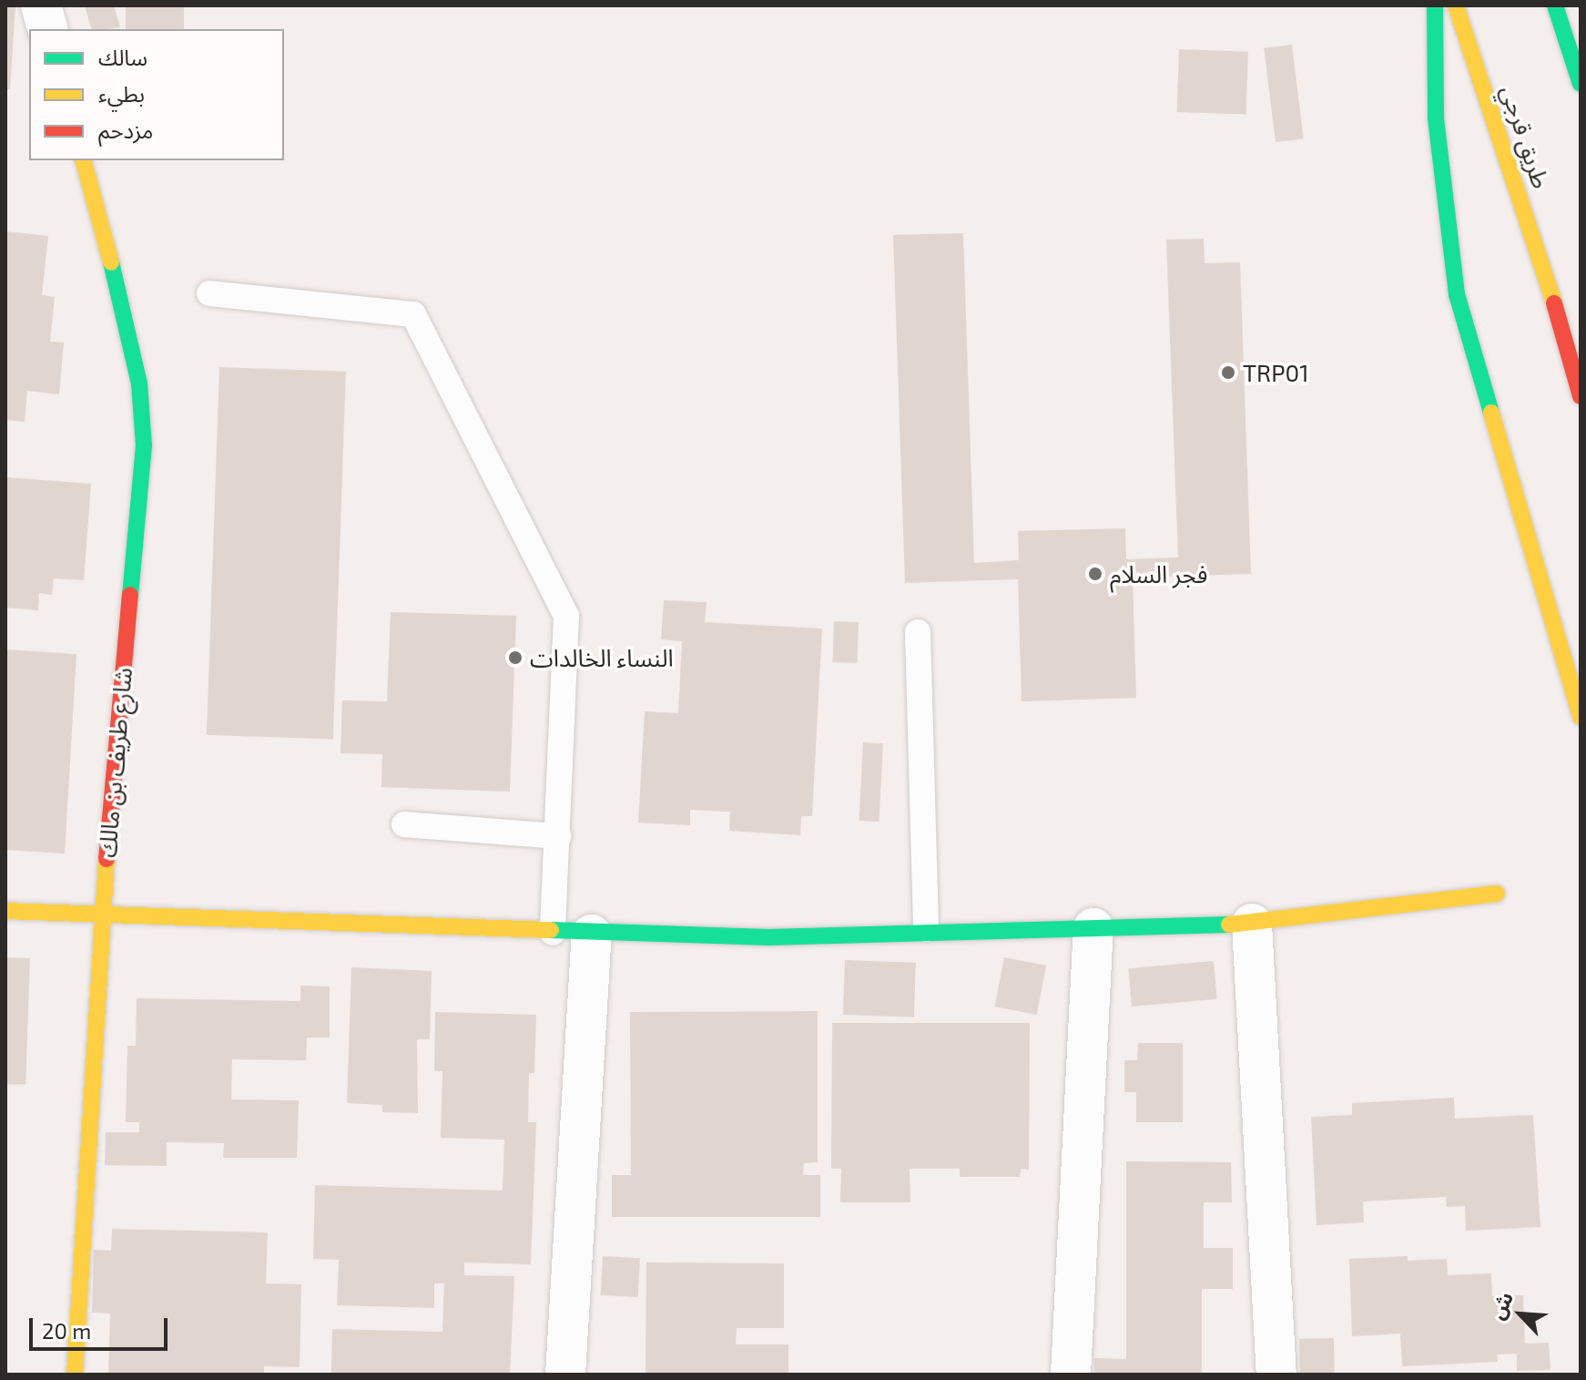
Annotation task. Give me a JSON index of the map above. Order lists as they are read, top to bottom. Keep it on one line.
{"streets":{"main road":["طريق قرجي","شارع طريف بن مالك"]},"places":["TRP01","فجر السلام","النساء الخالدات"],"legend":["سالك","بطيء","مزدحم"],"scale_bar":"20 m","north":"top left"}
